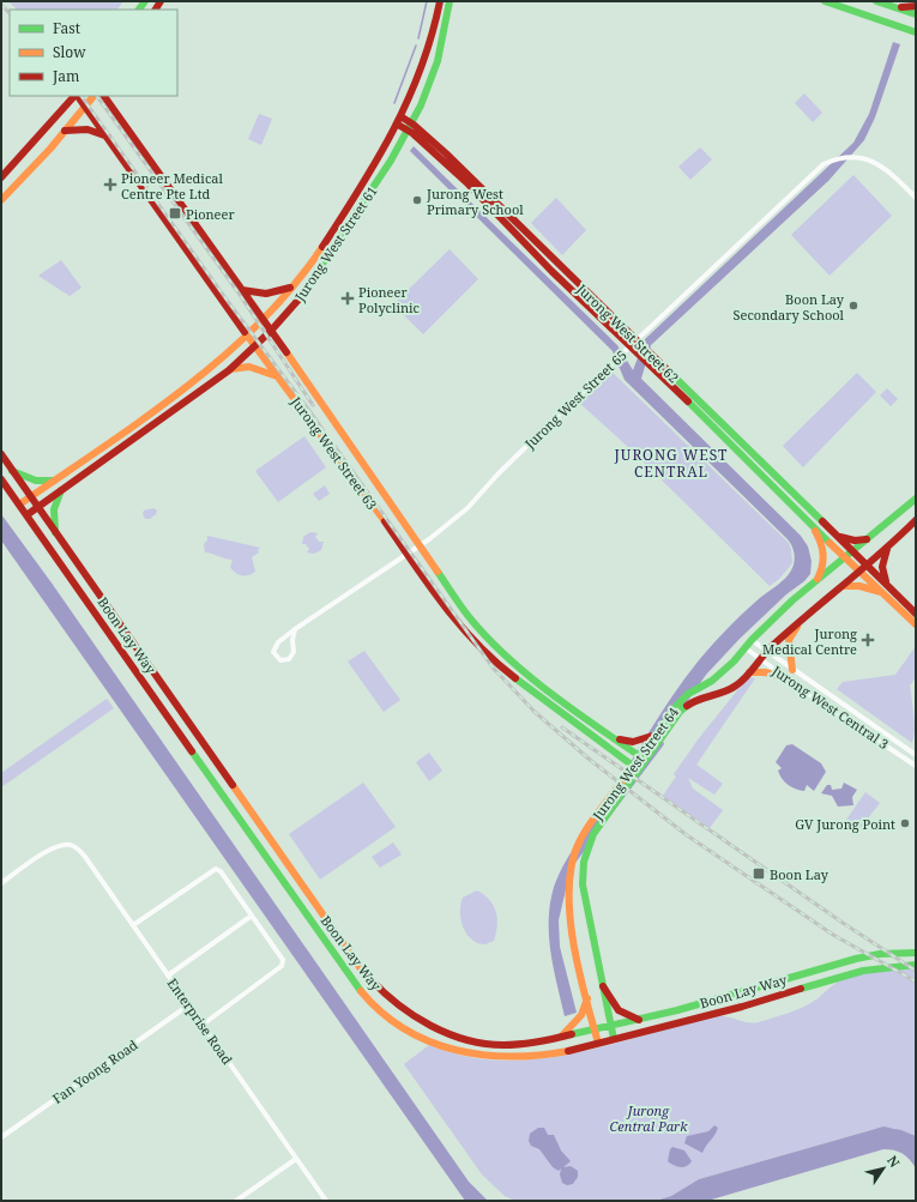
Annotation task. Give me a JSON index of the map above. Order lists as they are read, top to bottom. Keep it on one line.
{"streets":{"street":["Jurong West Street 61","Jurong West Street 62","Jurong West Street 65","Jurong West Street 63","Boon Lay Way","Jurong West Central 3","Jurong West Street 64","Enterprise Road","Fan Yoong Road"]},"crossings":[["Jurong West Street 61","Jurong West Street 62"],["Jurong West Street 61","Jurong West Street 63"],["Jurong West Street 61","Boon Lay Way"],["Jurong West Street 62","Jurong West Street 65"],["Jurong West Street 62","Jurong West Street 64"],["Jurong West Street 65","Jurong West Street 63"],["Jurong West Street 63","Jurong West Street 64"],["Boon Lay Way","Jurong West Street 64"],["Jurong West Central 3","Jurong West Street 64"],["Enterprise Road","Fan Yoong Road"]],"districts":["JURONG WEST CENTRAL"],"parks":["Jurong Central Park"],"places":{"health":["Pioneer Medical Centre Pte Ltd","Pioneer Polyclinic","Jurong Medical Centre"],"other":["Jurong West Primary School","Boon Lay Secondary School","GV Jurong Point"],"transit":["Pioneer","Boon Lay"]},"legend":["Fast","Slow","Jam"],"north":"top right"}
